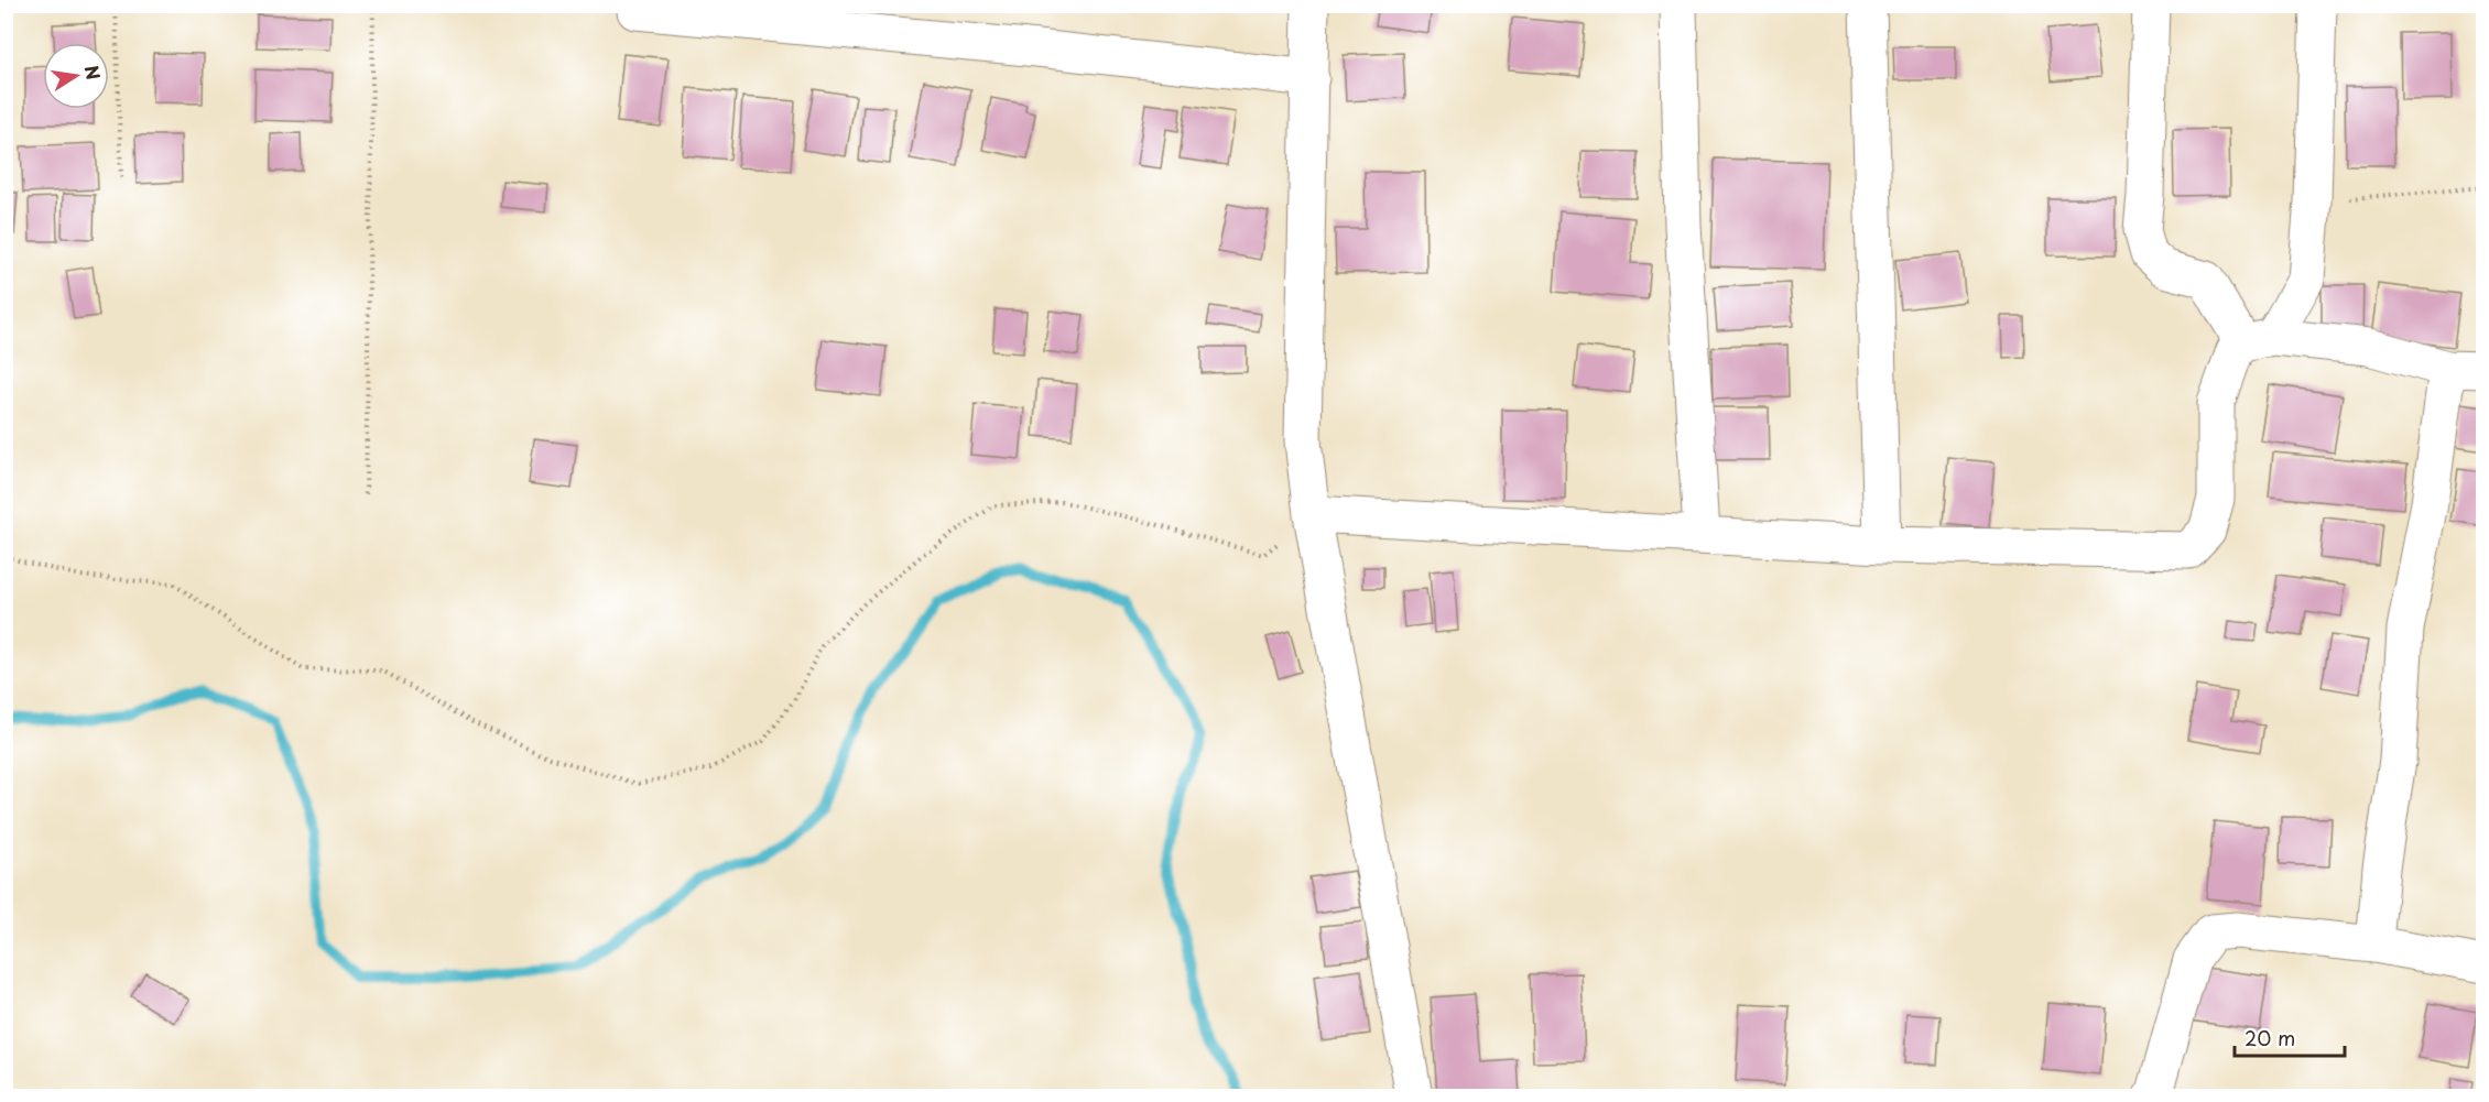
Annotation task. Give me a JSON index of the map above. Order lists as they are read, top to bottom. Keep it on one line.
{"scale_bar":"20 m","north":"right"}
